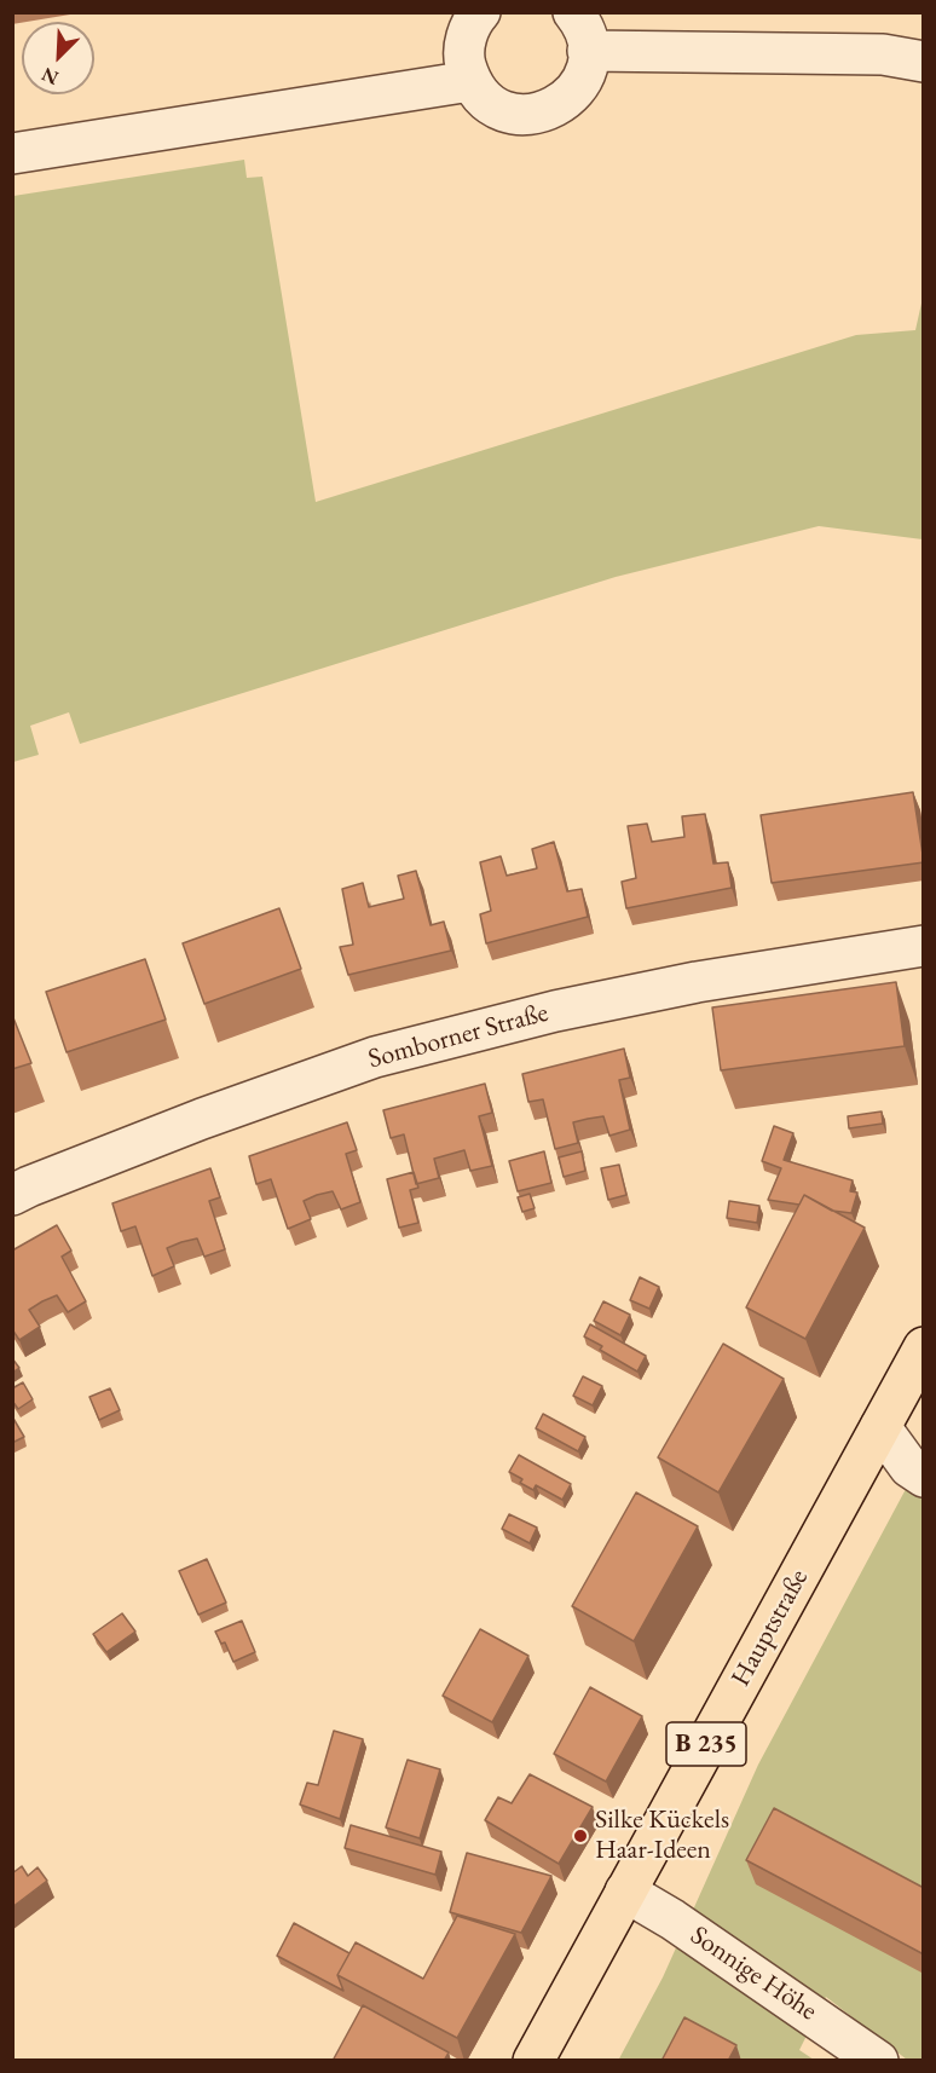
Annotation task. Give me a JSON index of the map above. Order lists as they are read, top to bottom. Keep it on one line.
{"streets":{"main road":["Hauptstraße","B 235"],"street":["Somborner Straße","Sonnige Höhe"]},"crossings":[["Hauptstraße","Sonnige Höhe"]],"places":["Silke Kückels Haar-Ideen"],"north":"bottom left"}
